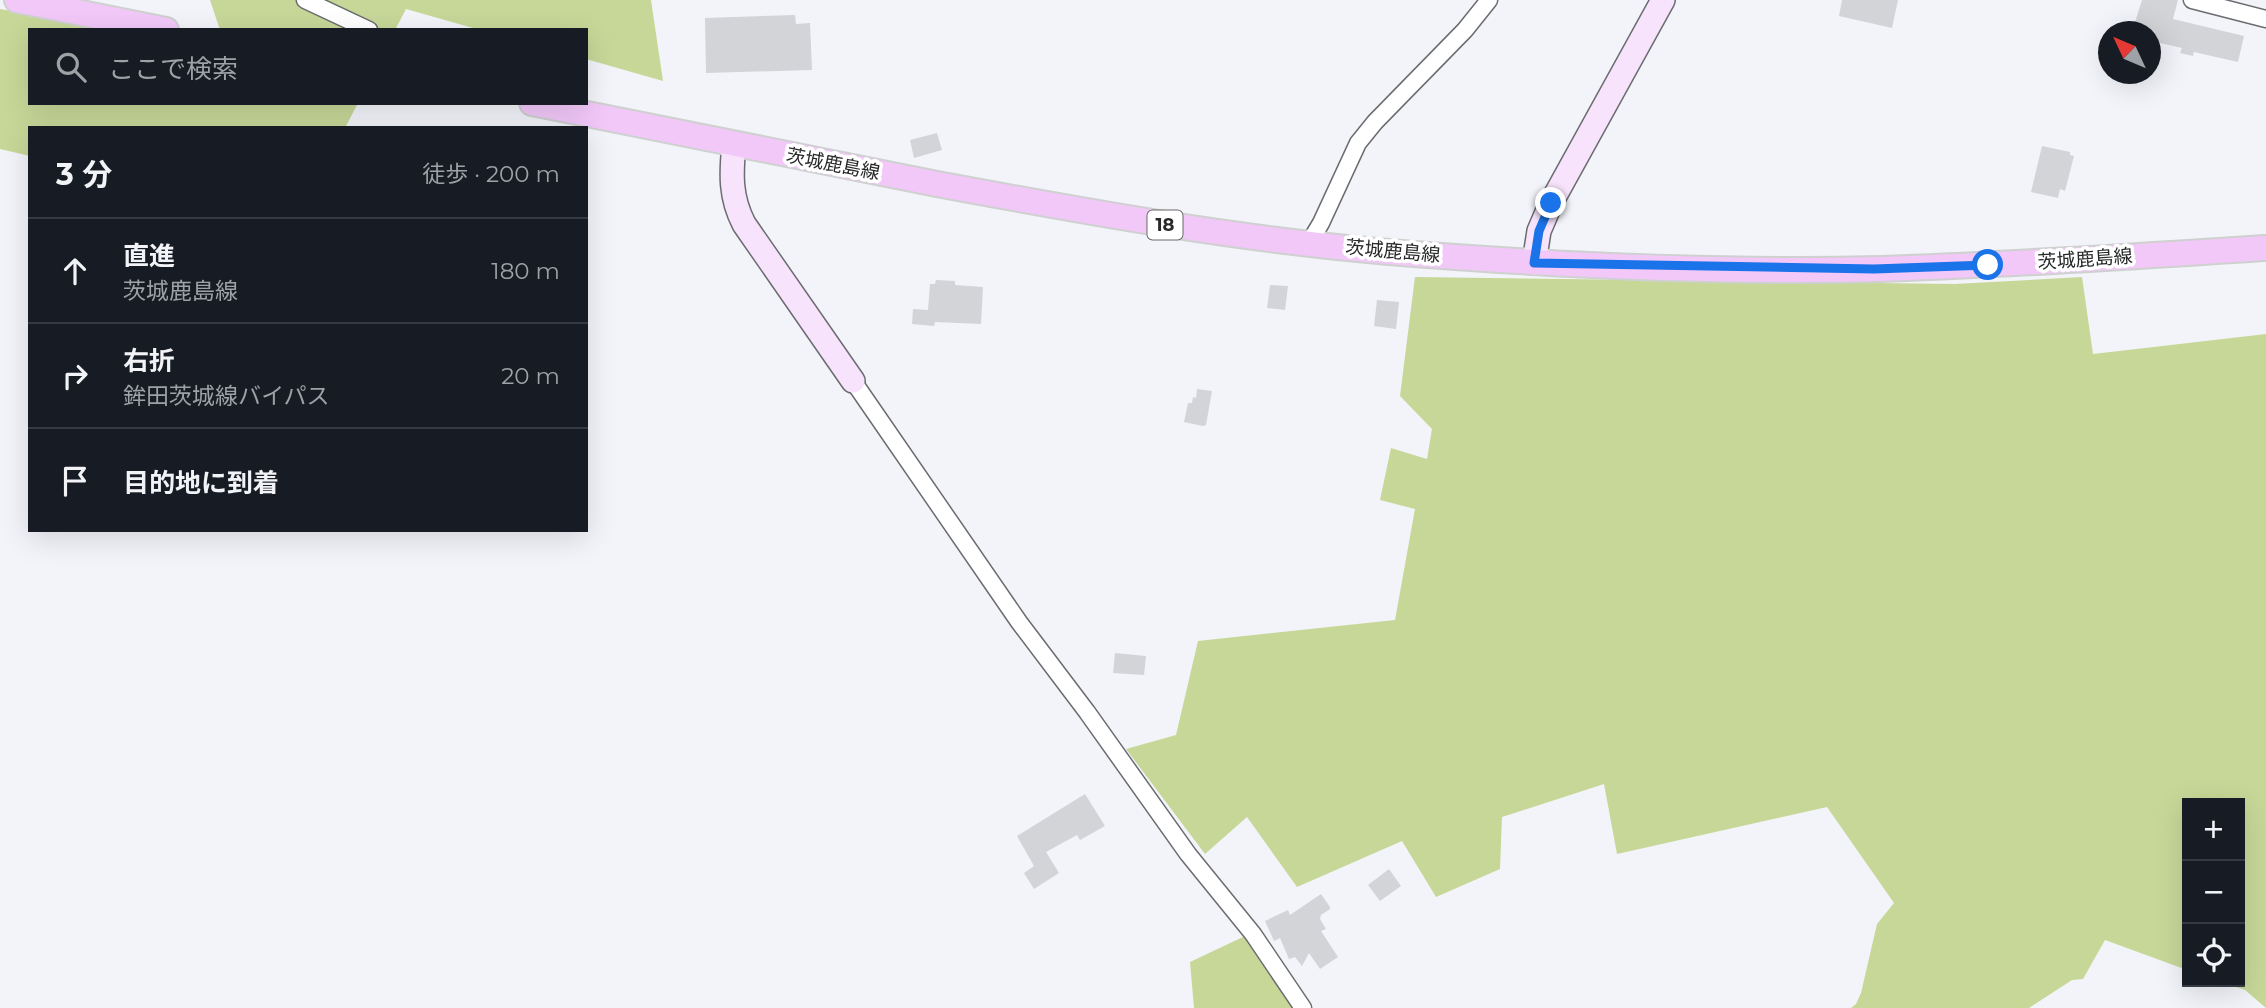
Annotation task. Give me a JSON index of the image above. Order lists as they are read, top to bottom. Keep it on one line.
{"streets":{"main road":["茨城鹿島線","18"]},"north":"top left","page":{"search":"ここで検索","heading":["3 分","徒歩 · 200 m"],"list":[["直進","茨城鹿島線","180 m"],["右折","鉾田茨城線バイパス","20 m"],"目的地に到着"],"map_buttons":["+","−"]}}
